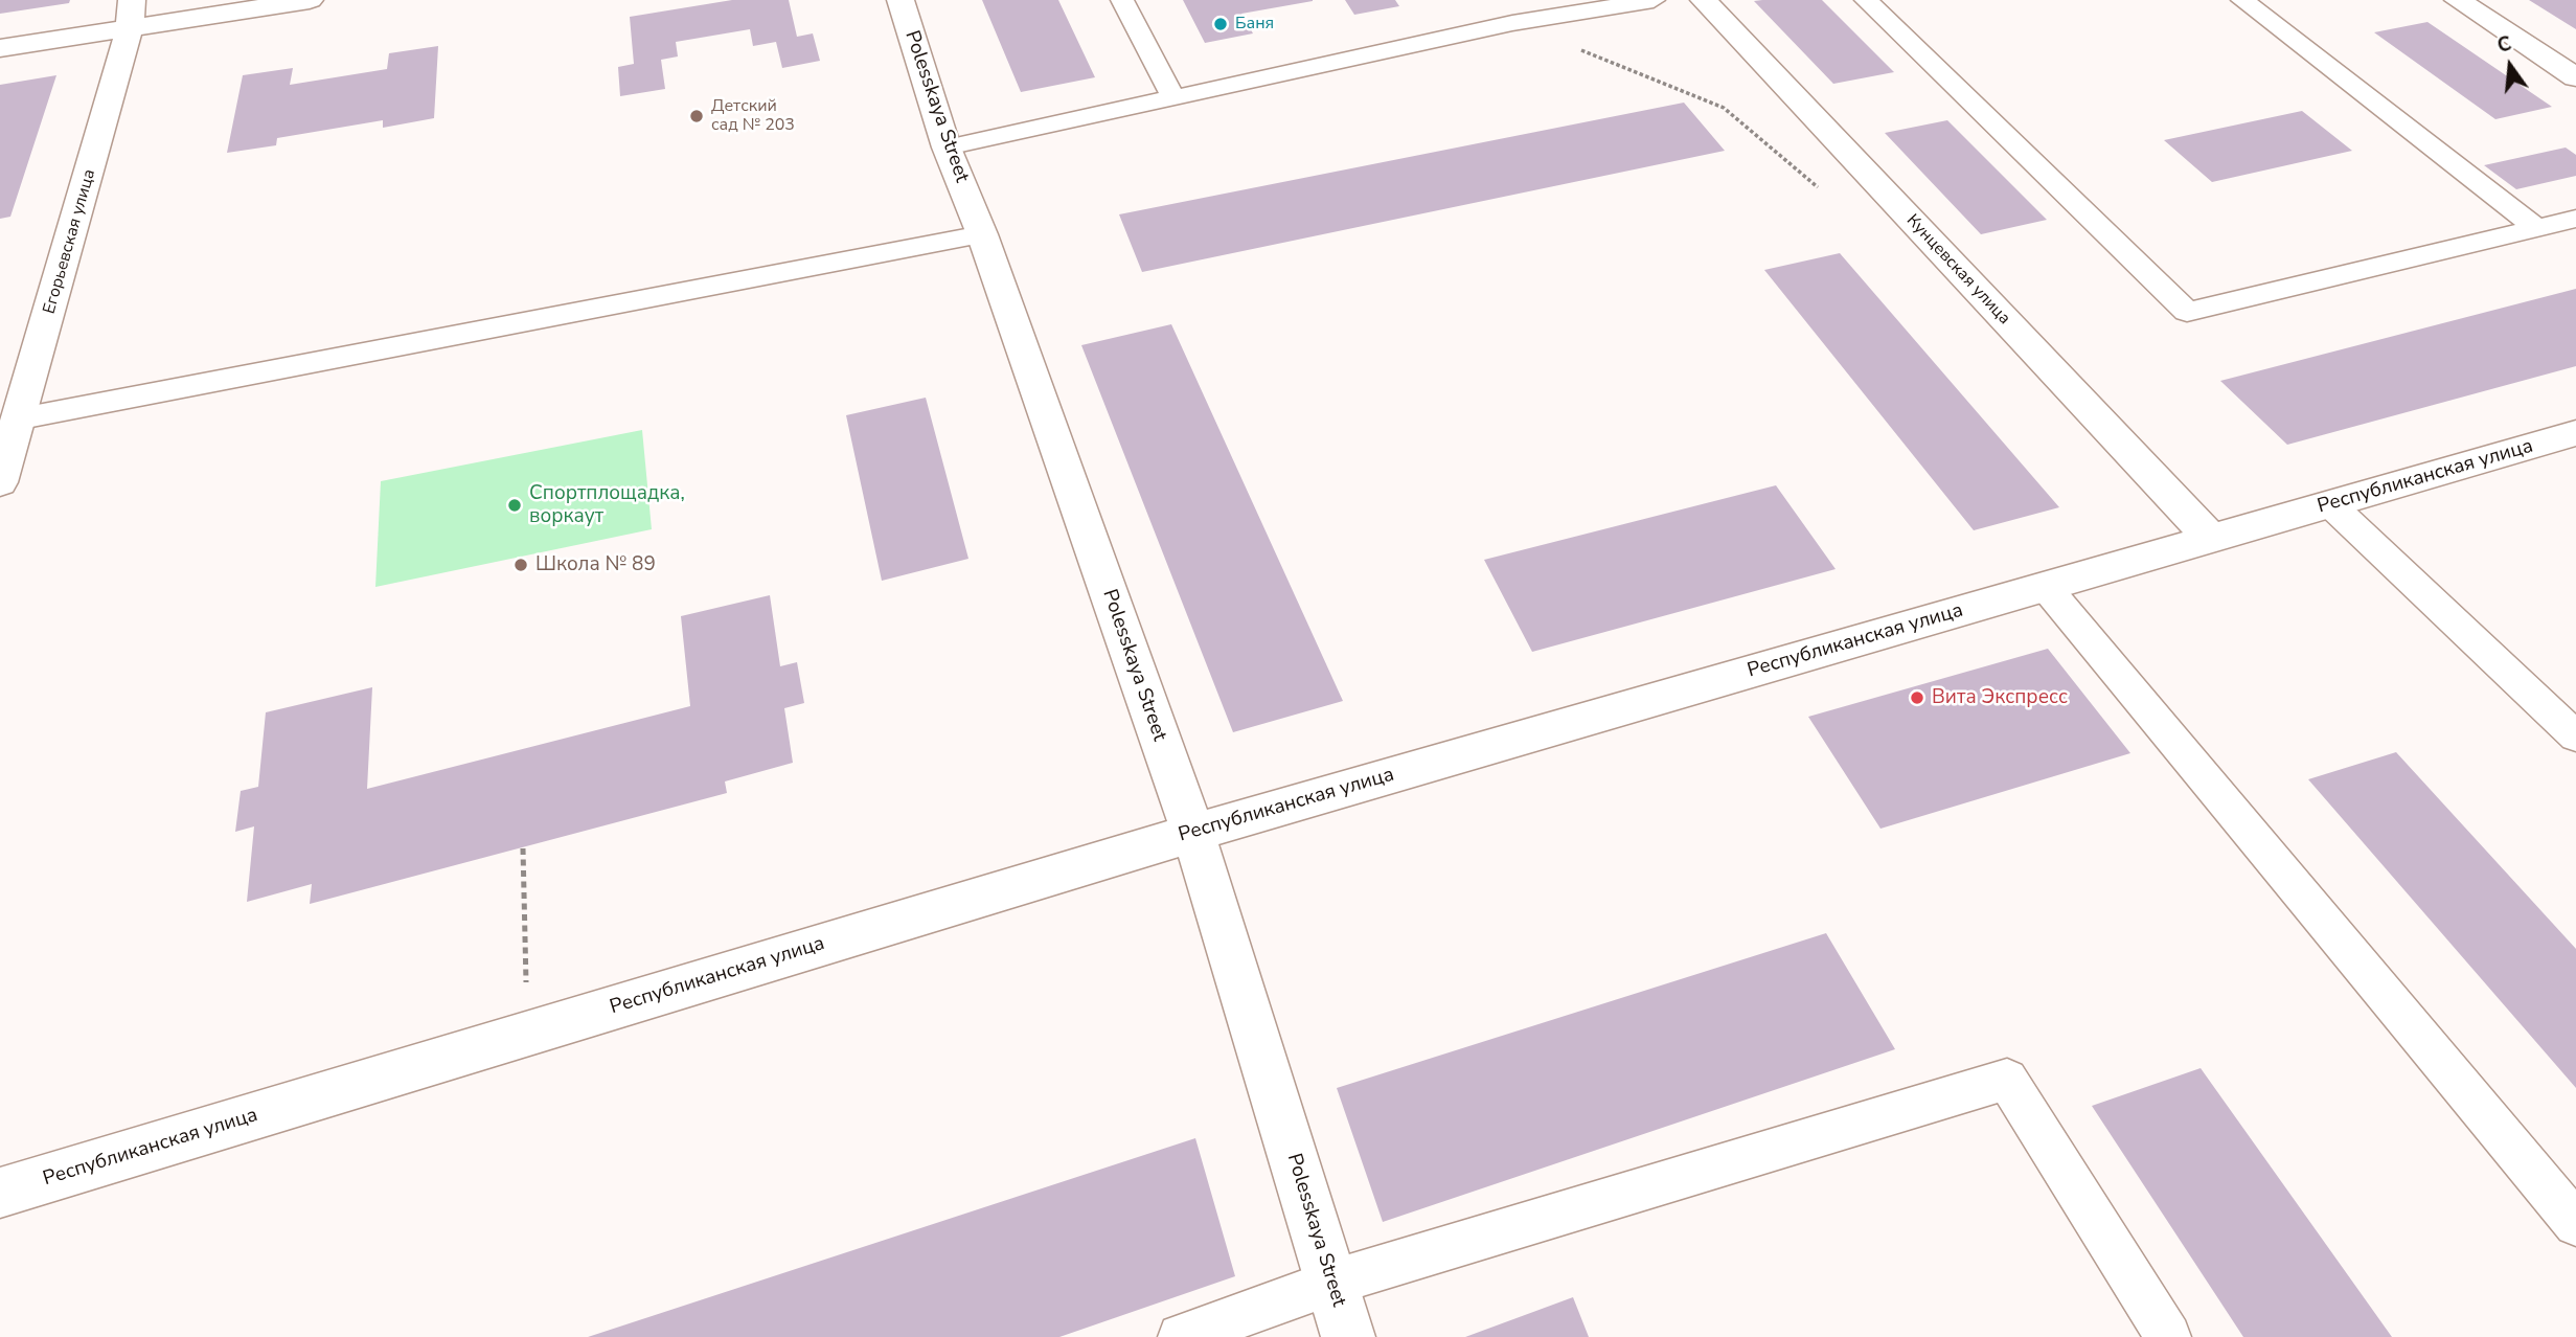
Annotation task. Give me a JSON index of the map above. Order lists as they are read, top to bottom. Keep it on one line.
{"streets":{"street":["Polesskaya Street","Егорьевская улица","Кунцевская улица","Республиканская улица"]},"crossings":[["Polesskaya Street","Республиканская улица"],["Кунцевская улица","Республиканская улица"]],"places":["Баня","Детский сад № 203","Спортплощадка, воркаут","Школа № 89","Вита Экспресс"],"north":"top"}
